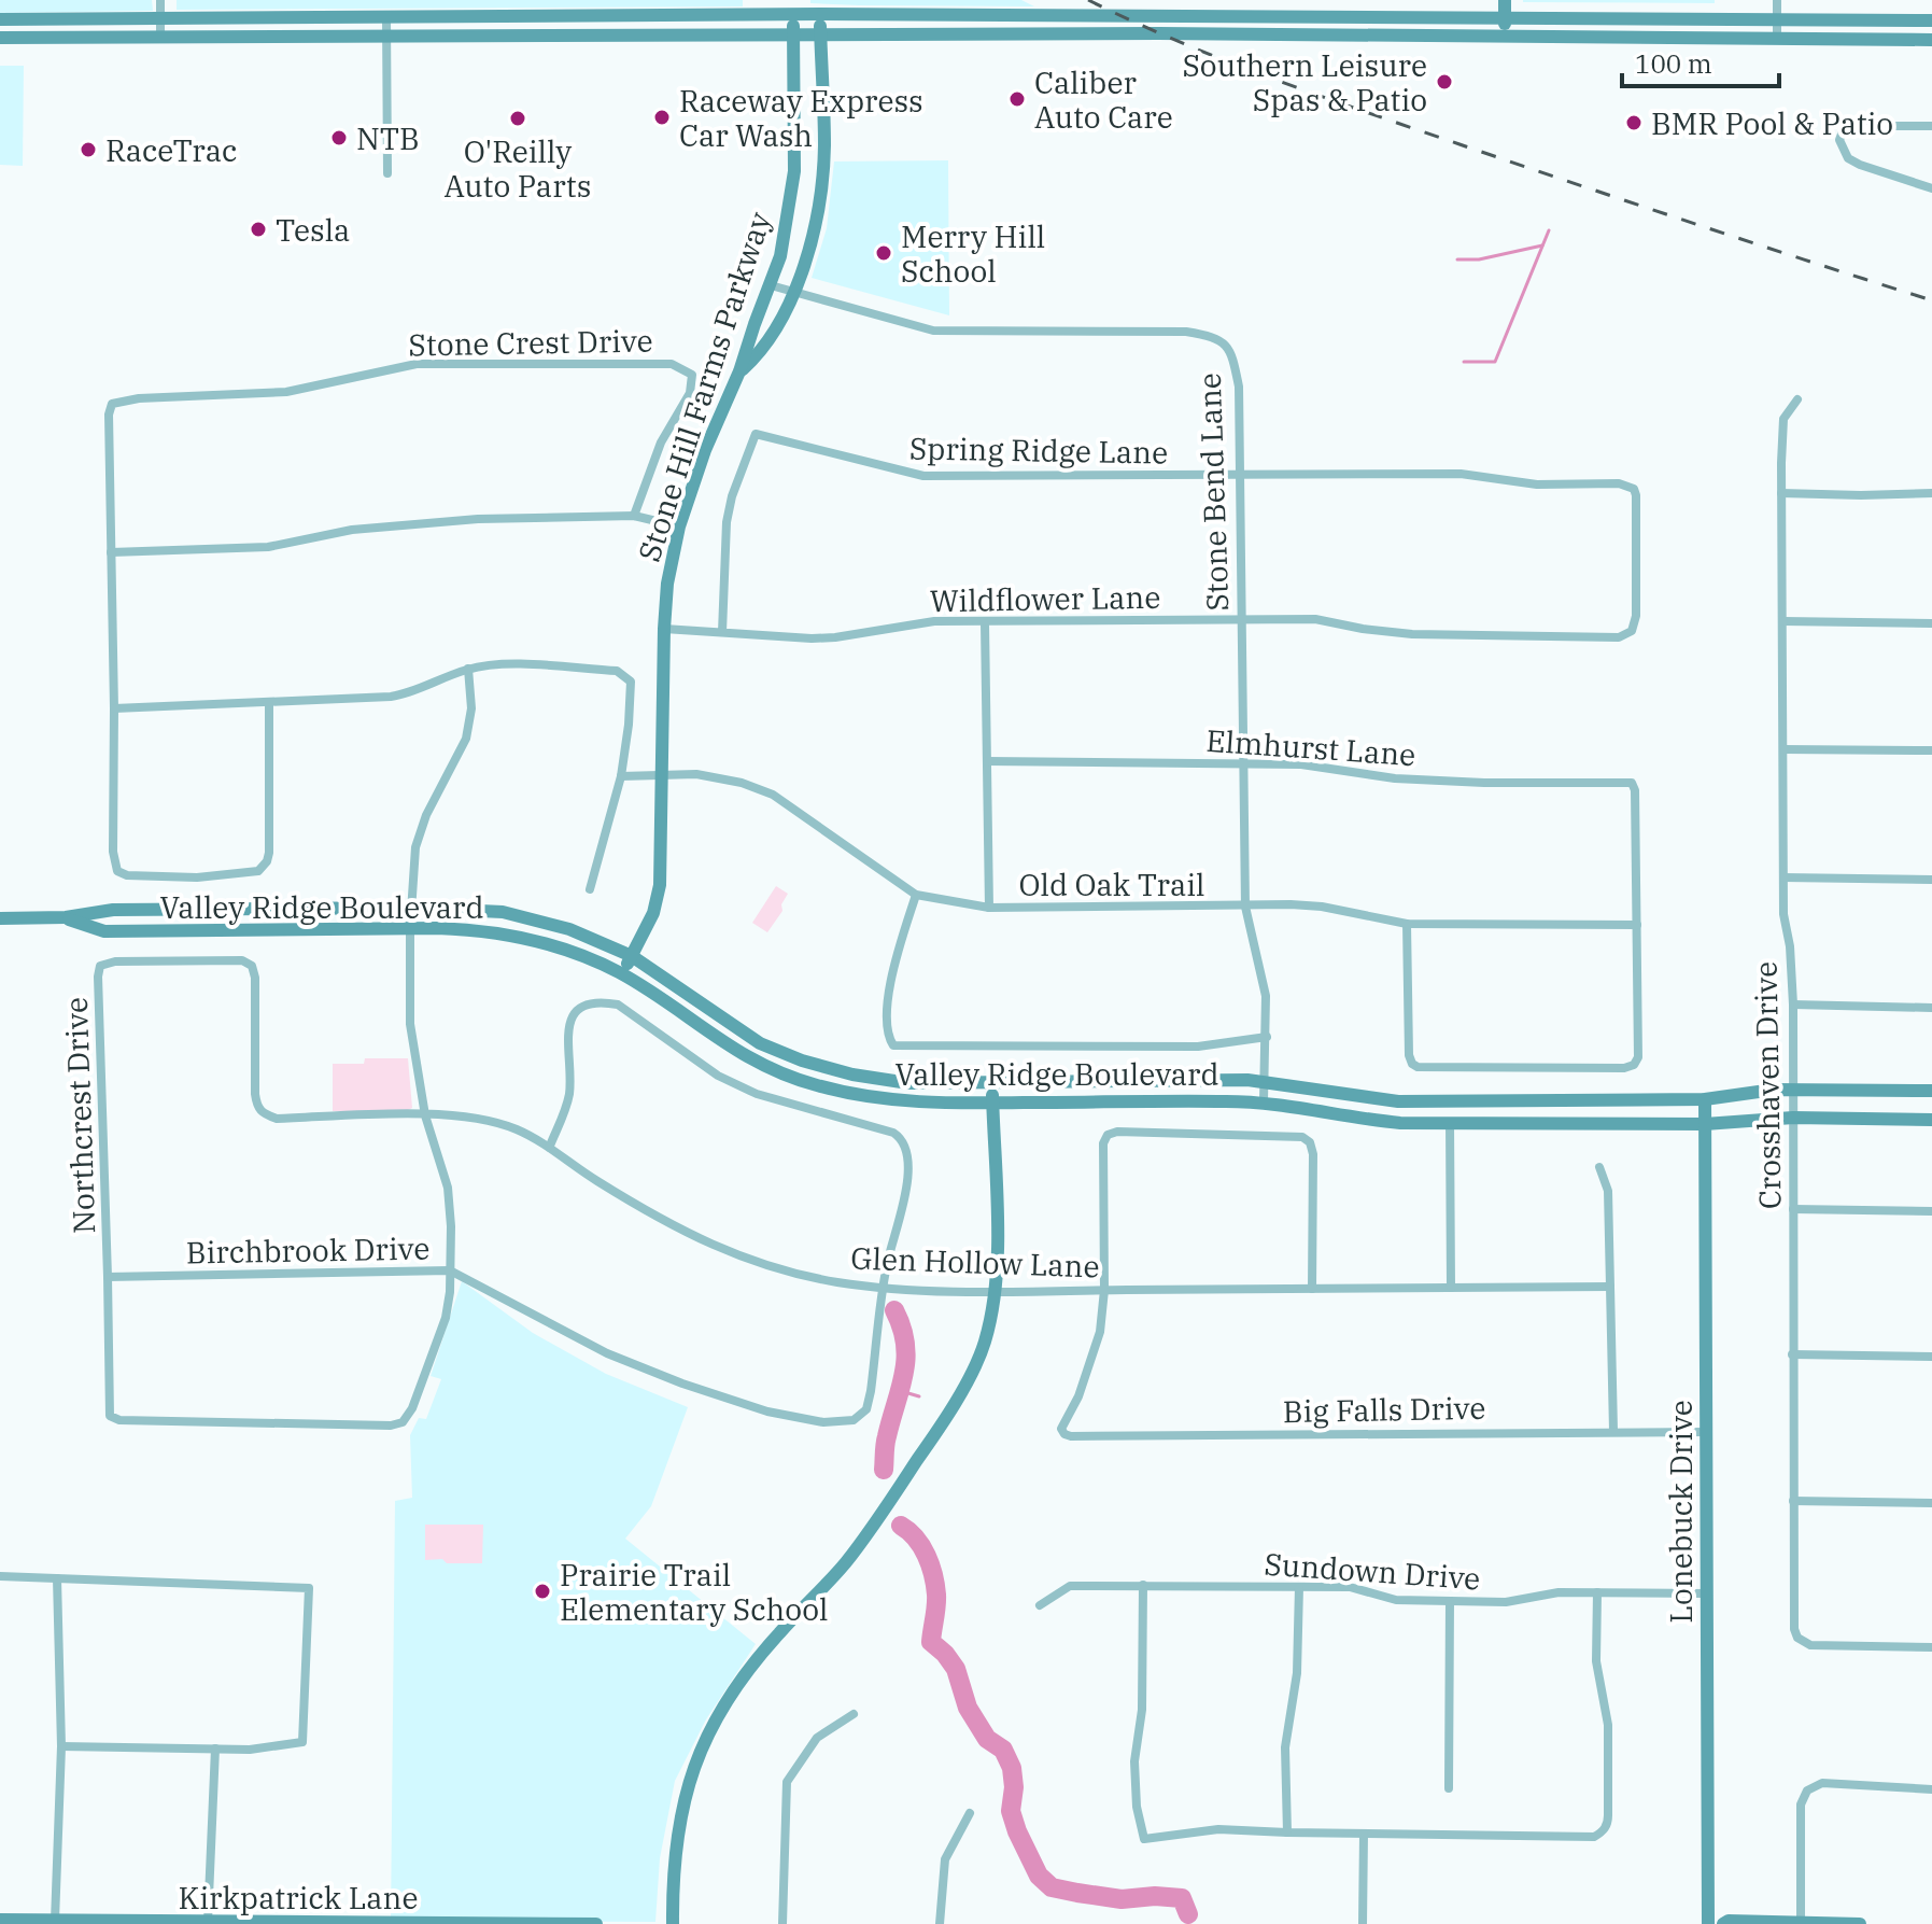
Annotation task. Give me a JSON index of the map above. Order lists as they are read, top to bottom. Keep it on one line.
{"streets":{"main road":["Stone Hill Farms Parkway","Valley Ridge Boulevard","Lonebuck Drive","Kirkpatrick Lane"],"street":["Stone Crest Drive","Spring Ridge Lane","Stone Bend Lane","Wildflower Lane","Elmhurst Lane","Old Oak Trail","Crosshaven Drive","Northcrest Drive","Birchbrook Drive","Glen Hollow Lane","Big Falls Drive","Sundown Drive"]},"crossings":[["Stone Hill Farms Parkway","Stone Bend Lane"],["Stone Hill Farms Parkway","Wildflower Lane"],["Stone Hill Farms Parkway","Old Oak Trail"],["Stone Hill Farms Parkway","Valley Ridge Boulevard"],["Spring Ridge Lane","Stone Bend Lane"],["Spring Ridge Lane","Wildflower Lane"],["Stone Bend Lane","Wildflower Lane"],["Stone Bend Lane","Elmhurst Lane"],["Stone Bend Lane","Old Oak Trail"],["Stone Bend Lane","Valley Ridge Boulevard"],["Elmhurst Lane","Old Oak Trail"],["Valley Ridge Boulevard","Crosshaven Drive"],["Valley Ridge Boulevard","Lonebuck Drive"],["Northcrest Drive","Birchbrook Drive"],["Northcrest Drive","Glen Hollow Lane"],["Birchbrook Drive","Glen Hollow Lane"],["Glen Hollow Lane","Big Falls Drive"],["Big Falls Drive","Lonebuck Drive"],["Lonebuck Drive","Sundown Drive"]],"places":["Southern Leisure Spas & Patio","Caliber Auto Care","Raceway Express Car Wash","O'Reilly Auto Parts","BMR Pool & Patio","NTB","RaceTrac","Tesla","Merry Hill School","Prairie Trail Elementary School"],"scale_bar":"100 m"}
